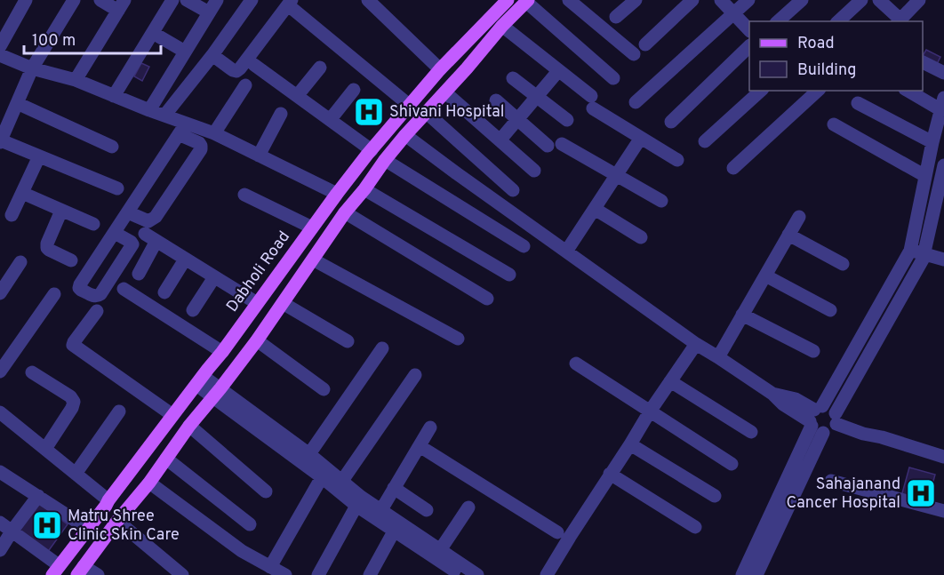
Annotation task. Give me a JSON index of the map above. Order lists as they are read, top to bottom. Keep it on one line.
{"streets":{"main road":["Dabholi Road"]},"places":{"hospital":["Shivani Hospital","Sahajanand Cancer Hospital","Matru Shree Clinic Skin Care"]},"legend":["Road","Building"],"scale_bar":"100 m"}
